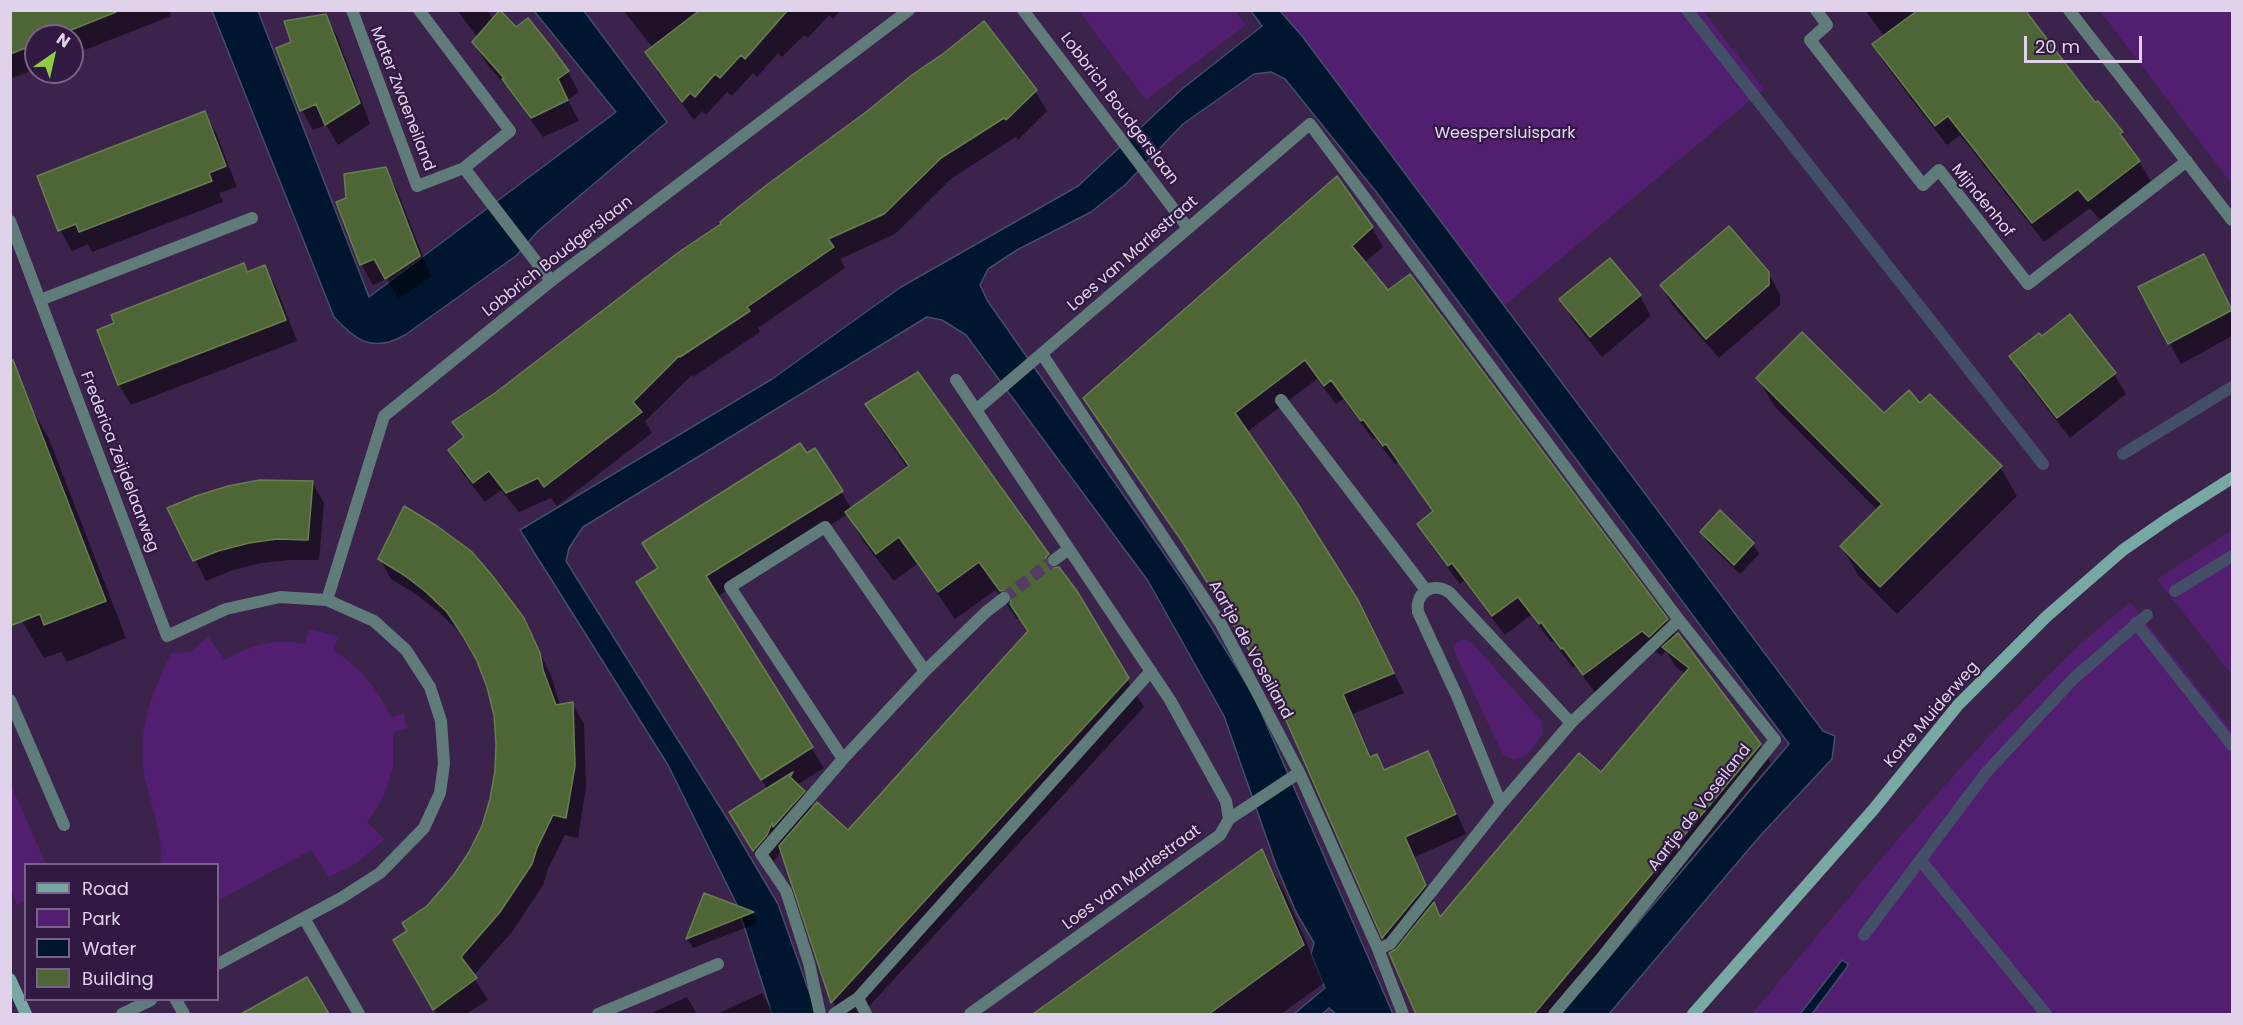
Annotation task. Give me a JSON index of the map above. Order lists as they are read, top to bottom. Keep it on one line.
{"streets":{"main road":["Korte Muiderweg"],"street":["Mater Zwaeneiland","Lobbrich Boudgerslaan","Mijndenhof","Loes van Marlestraat","Frederica Zeijdelaarweg","Aartje de Voseiland"]},"crossings":[["Lobbrich Boudgerslaan","Loes van Marlestraat"],["Lobbrich Boudgerslaan","Frederica Zeijdelaarweg"],["Loes van Marlestraat","Aartje de Voseiland"]],"parks":["Weespersluispark"],"legend":["Road","Park","Water","Building"],"scale_bar":"20 m","north":"top right"}
